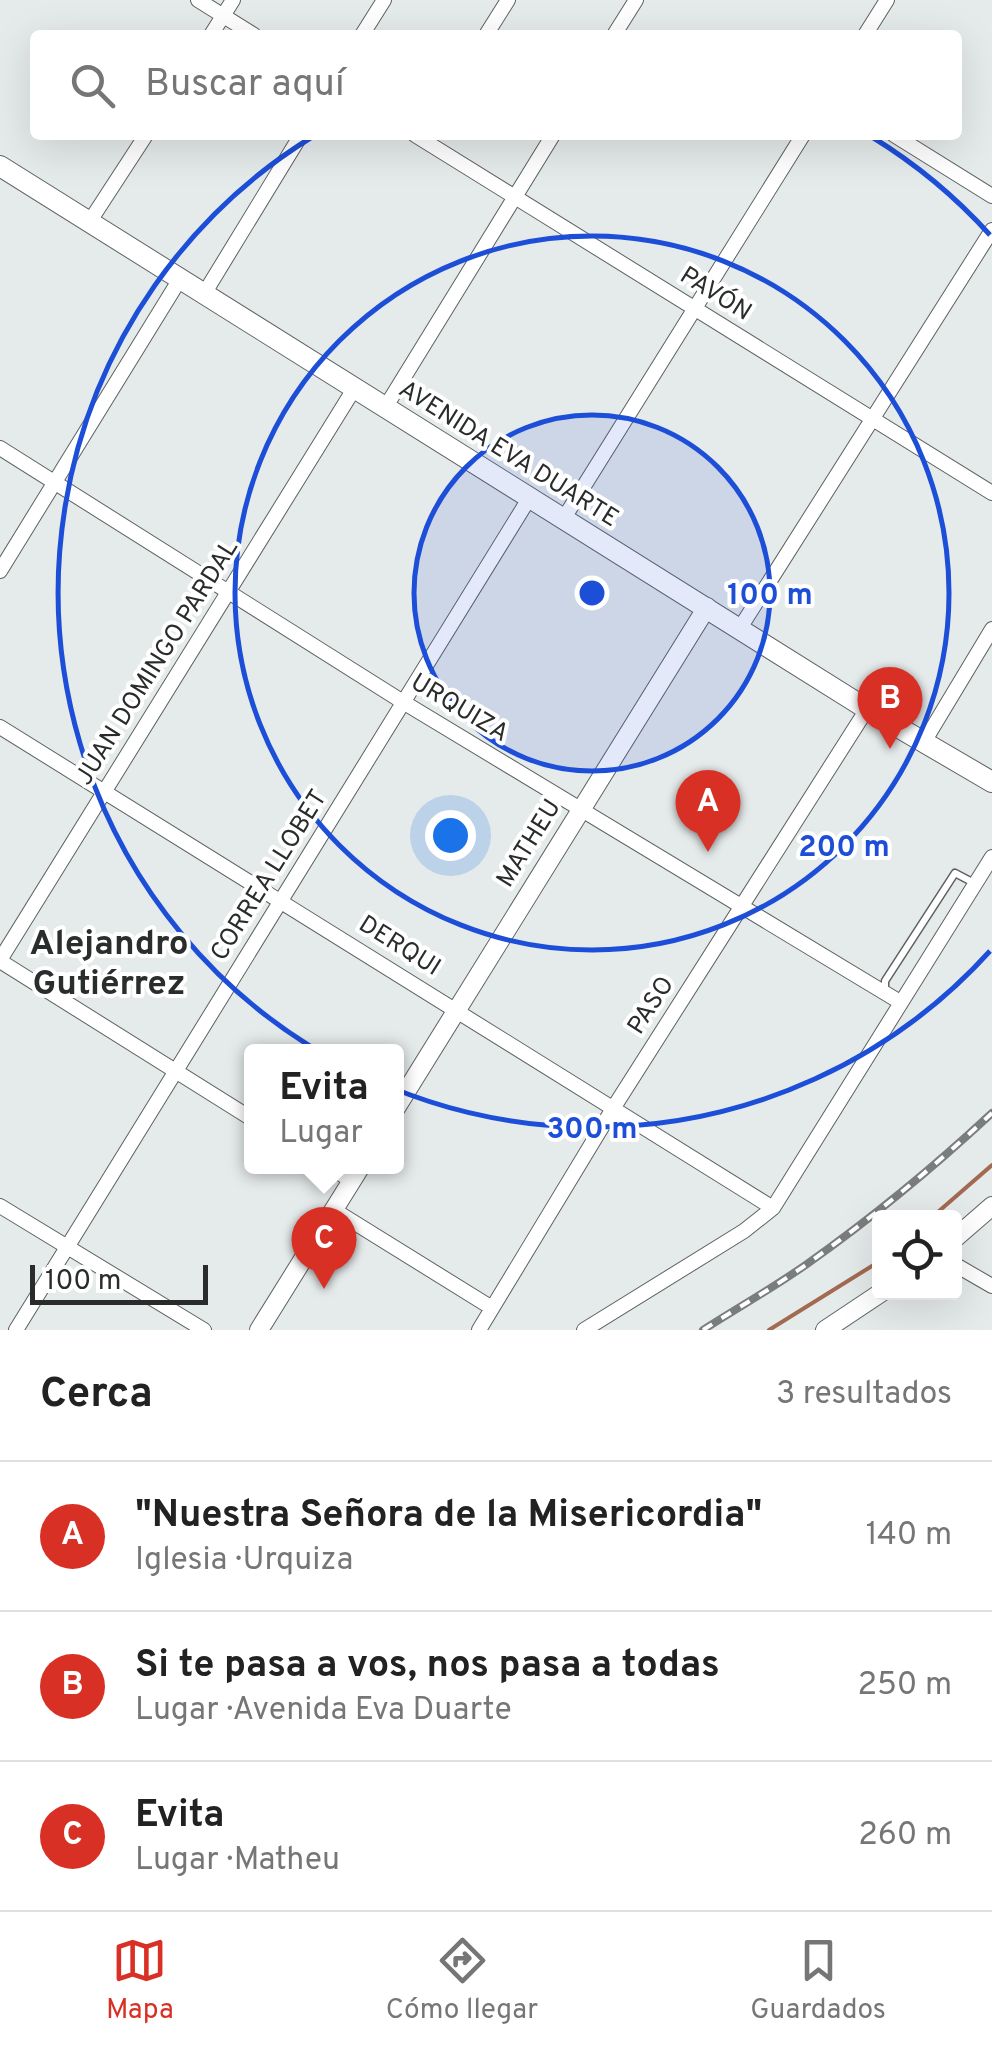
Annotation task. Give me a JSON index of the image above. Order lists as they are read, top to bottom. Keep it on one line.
{"streets":{"main road":["AVENIDA EVA DUARTE"],"street":["PAVÓN","JUAN DOMINGO PARDAL","URQUIZA","MATHEU","CORREA LLOBET","DERQUI","PASO"]},"crossings":[["AVENIDA EVA DUARTE","JUAN DOMINGO PARDAL"],["AVENIDA EVA DUARTE","MATHEU"],["AVENIDA EVA DUARTE","CORREA LLOBET"],["AVENIDA EVA DUARTE","PASO"],["JUAN DOMINGO PARDAL","URQUIZA"],["JUAN DOMINGO PARDAL","DERQUI"],["URQUIZA","MATHEU"],["URQUIZA","CORREA LLOBET"],["URQUIZA","PASO"],["MATHEU","DERQUI"],["CORREA LLOBET","DERQUI"],["DERQUI","PASO"]],"districts":["Alejandro Gutiérrez"],"scale_bar":"100 m","page":{"search":"Buscar aquí","pins":["B","A","C"],"popup":["Evita","Lugar"],"scale":"100 m","heading":["Cerca","3 resultados"],"list":[{"mark":"A","name":"\"Nuestra Señora de la Misericordia\"","note":"Iglesia · Urquiza","value":"140 m"},{"mark":"B","name":"Si te pasa a vos, nos pasa a todas","note":"Lugar · Avenida Eva Duarte","value":"250 m"},{"mark":"C","name":"Evita","note":"Lugar · Matheu","value":"260 m"}],"nav":["Mapa","Cómo llegar","Guardados"]},"rings":["100 m","200 m","300 m"]}
